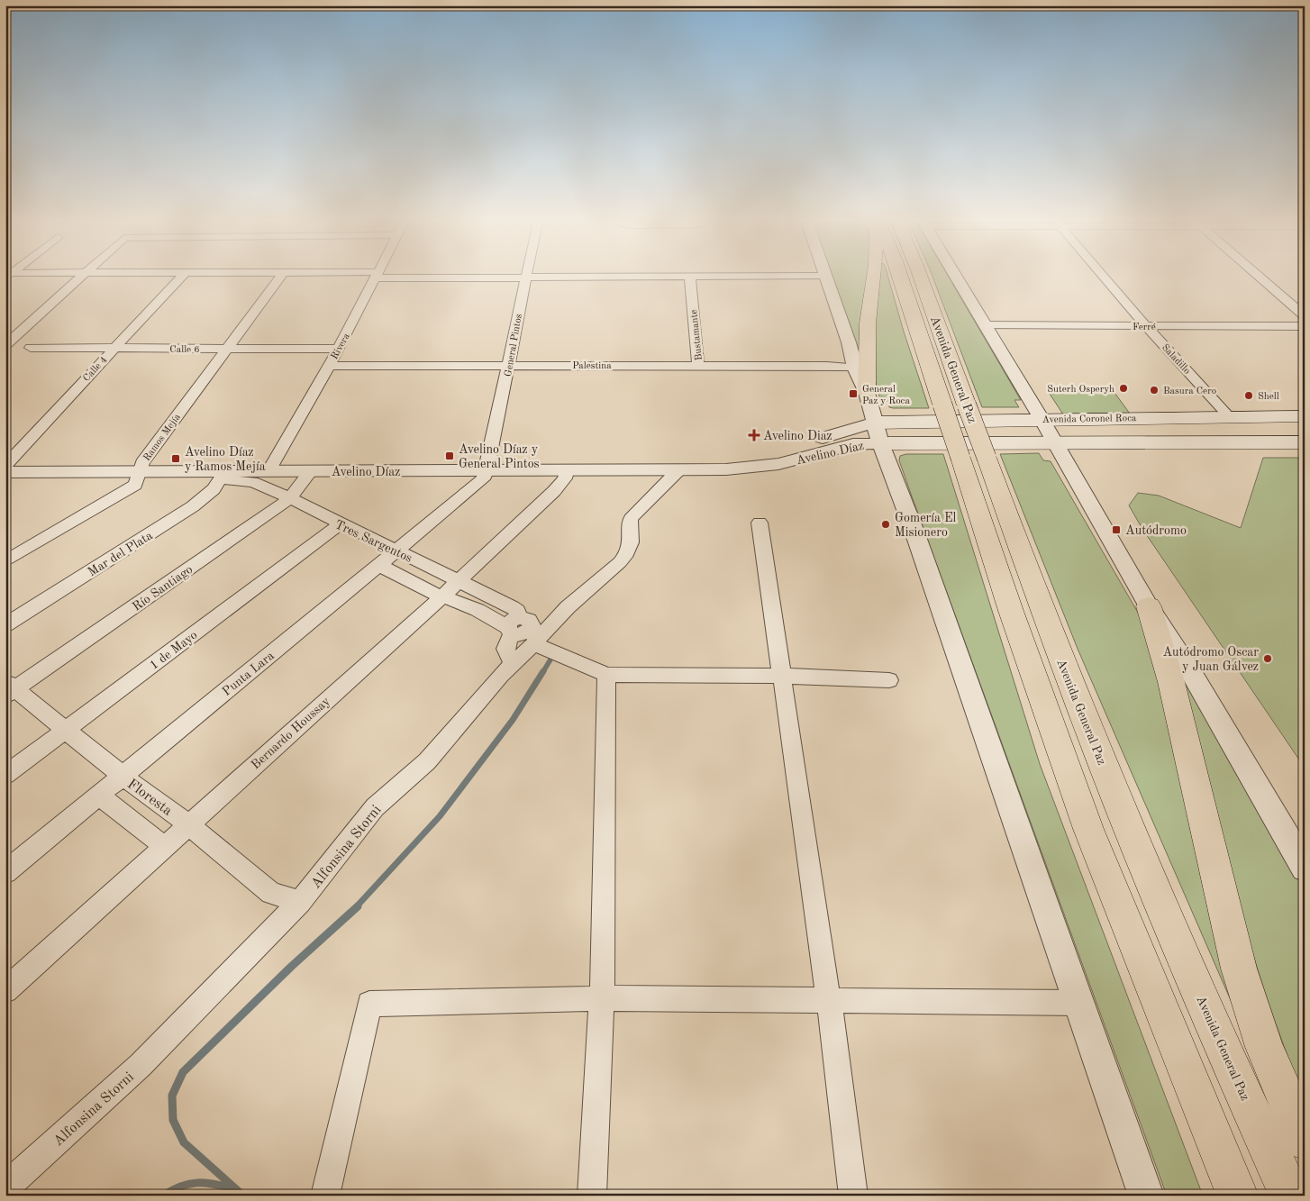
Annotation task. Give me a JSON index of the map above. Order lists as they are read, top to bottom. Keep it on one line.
{"streets":{"highway":["Avenida General Paz"],"main road":["Avenida Coronel Roca"],"street":["Ferré","Bustamante","General Pintos","Rivera","Calle 6","Saladillo","Palestina","Calle 4","Ramos Mejía","Avelino Díaz","Tres Sargentos","Mar del Plata","Río Santiago","1 de Mayo","Punta Lara","Bernardo Houssay","Floresta","Alfonsina Storni"]},"crossings":[["Ferré","Saladillo"],["Bustamante","Palestina"],["General Pintos","Palestina"],["General Pintos","Avelino Díaz"],["General Pintos","Punta Lara"],["Rivera","Calle 6"],["Rivera","Palestina"],["Rivera","Avelino Díaz"],["Calle 6","Calle 4"],["Calle 6","Ramos Mejía"],["Saladillo","Avenida Coronel Roca"],["Avenida Coronel Roca","Avelino Díaz"],["Ramos Mejía","Avelino Díaz"],["Avelino Díaz","Tres Sargentos"],["Avelino Díaz","Mar del Plata"],["Avelino Díaz","Río Santiago"],["Avelino Díaz","Punta Lara"],["Avelino Díaz","Bernardo Houssay"],["Avelino Díaz","Alfonsina Storni"],["Tres Sargentos","Mar del Plata"],["Tres Sargentos","Río Santiago"],["Tres Sargentos","1 de Mayo"],["Tres Sargentos","Punta Lara"],["Tres Sargentos","Bernardo Houssay"],["Río Santiago","Floresta"],["1 de Mayo","Floresta"],["Punta Lara","Floresta"],["Bernardo Houssay","Floresta"],["Floresta","Alfonsina Storni"]],"places":{"other":["Suterh Osperyh","Basura Cero","Shell","Gomería El Misionero","Autódromo Oscar y Juan Gálvez"],"transit":["General Paz y Roca","Avelino Díaz y General Pintos","Avelino Díaz y Ramos Mejía","Autódromo"],"health":["Avelino Diaz"]}}
